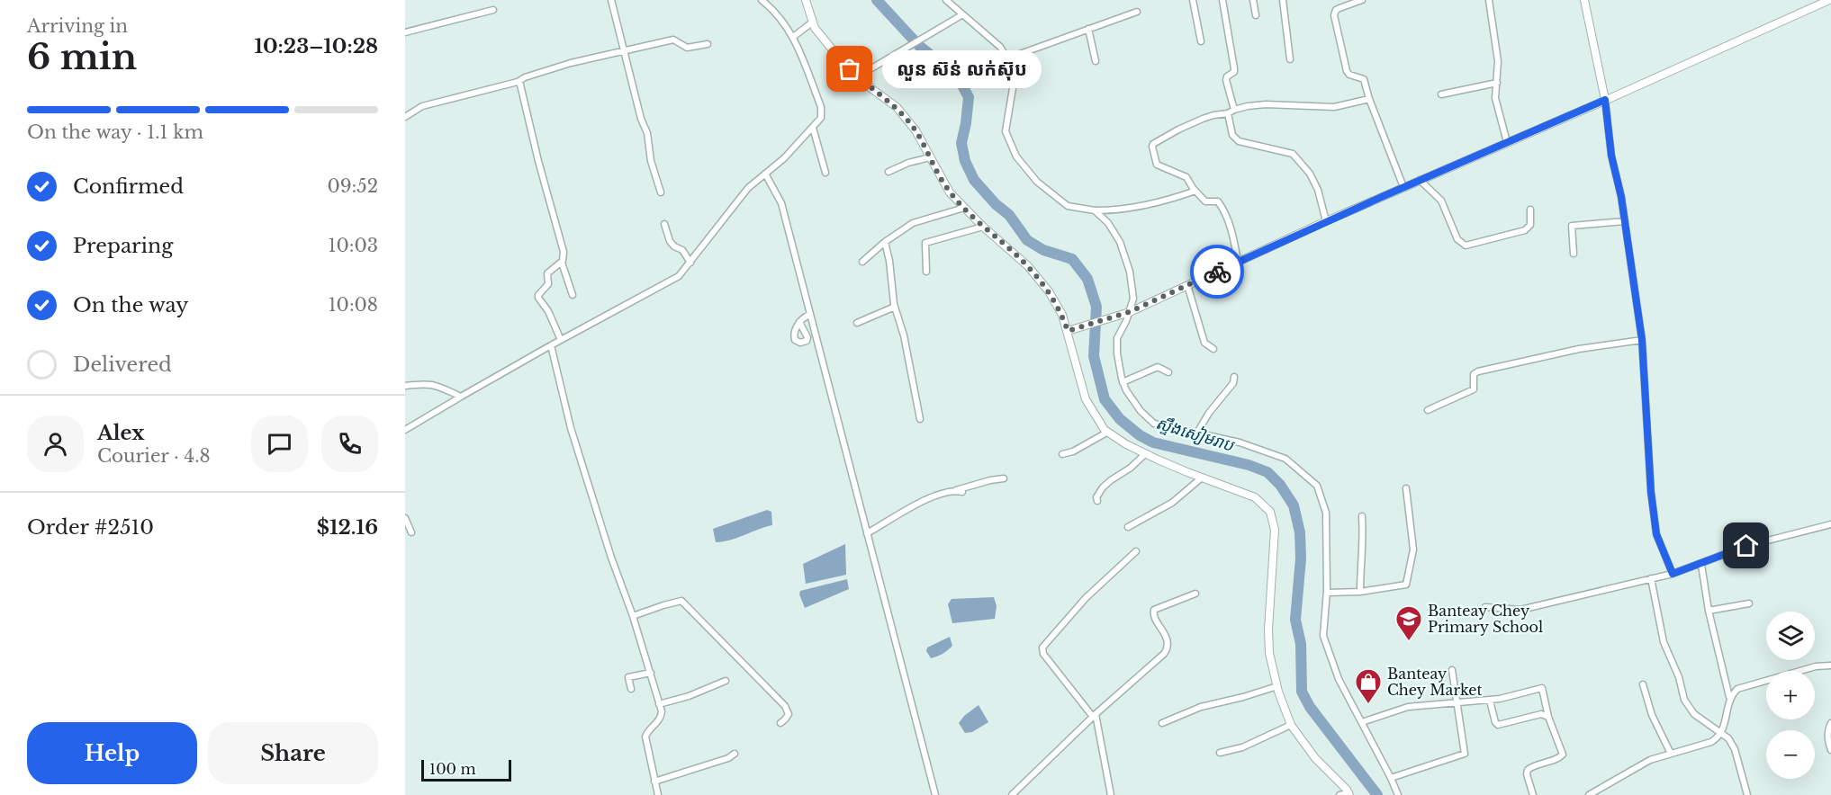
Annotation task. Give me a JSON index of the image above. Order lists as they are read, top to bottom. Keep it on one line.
{"water":["ស្ទឹងសៀមរាប"],"places":{"other":["លួន ស៊ន់ លក់ស៊ុប"],"school or university":["Banteay Chey Primary School"],"shop":["Banteay Chey Market"]},"scale_bar":"100 m","page":{"heading":["6 min","Arriving in","10:23–10:28"],"panel":["Alex","Courier · 4.8","Order #2510","$12.16"],"bubble":"លួន ស៊ន់ លក់ស៊ុប","bar":"On the way · 1.1 km","list":[["Confirmed","09:52"],["Preparing","10:03"],["On the way","10:08"],"Delivered"],"map_buttons":["+","−"],"buttons":["Help","Share"],"scale":"100 m"}}
